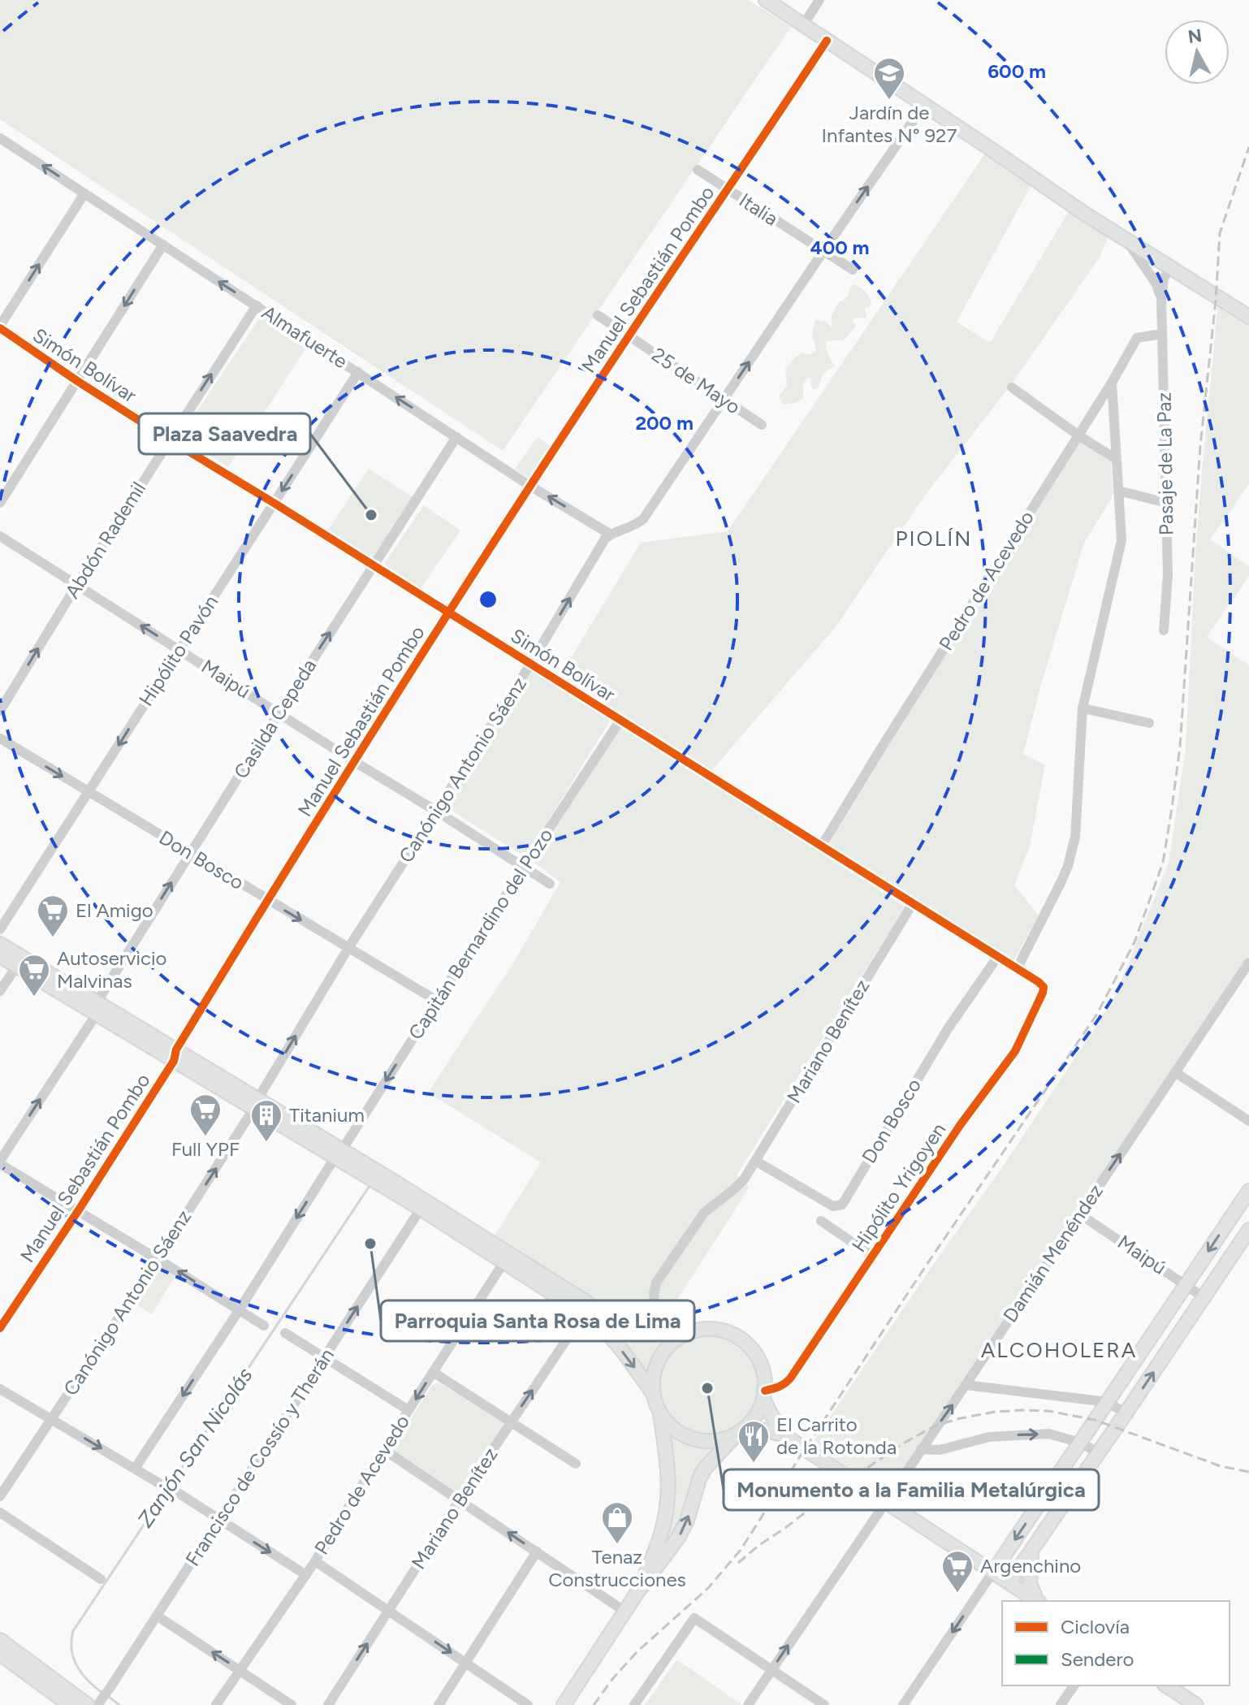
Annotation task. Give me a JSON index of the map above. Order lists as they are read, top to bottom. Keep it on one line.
{"streets":{"street":["Italia","Manuel Sebastián Pombo","Almafuerte","Simón Bolívar","25 de Mayo","Pasaje de La Paz","Abdón Rademil","Pedro de Acevedo","Hipólito Pavón","Maipú","Casilda Cepeda","Canónigo Antonio Sáenz","Don Bosco","Capitán Bernardino del Pozo","Mariano Benítez","Hipólito Yrigoyen","Damián Menéndez","Francisco de Cossío y Therán"]},"crossings":[["Italia","Manuel Sebastián Pombo"],["Italia","Canónigo Antonio Sáenz"],["Manuel Sebastián Pombo","Almafuerte"],["Manuel Sebastián Pombo","Simón Bolívar"],["Manuel Sebastián Pombo","25 de Mayo"],["Manuel Sebastián Pombo","Maipú"],["Manuel Sebastián Pombo","Don Bosco"],["Almafuerte","Abdón Rademil"],["Almafuerte","Hipólito Pavón"],["Almafuerte","Casilda Cepeda"],["Almafuerte","Canónigo Antonio Sáenz"],["Simón Bolívar","Abdón Rademil"],["Simón Bolívar","Pedro de Acevedo"],["Simón Bolívar","Hipólito Pavón"],["Simón Bolívar","Casilda Cepeda"],["Simón Bolívar","Canónigo Antonio Sáenz"],["Simón Bolívar","Don Bosco"],["Simón Bolívar","Capitán Bernardino del Pozo"],["Simón Bolívar","Mariano Benítez"],["Simón Bolívar","Hipólito Yrigoyen"],["25 de Mayo","Canónigo Antonio Sáenz"],["Pasaje de La Paz","Pedro de Acevedo"],["Abdón Rademil","Maipú"],["Hipólito Pavón","Maipú"],["Hipólito Pavón","Don Bosco"],["Maipú","Casilda Cepeda"],["Maipú","Canónigo Antonio Sáenz"],["Maipú","Capitán Bernardino del Pozo"],["Maipú","Damián Menéndez"],["Casilda Cepeda","Don Bosco"],["Canónigo Antonio Sáenz","Don Bosco"],["Don Bosco","Capitán Bernardino del Pozo"],["Don Bosco","Mariano Benítez"]],"one_way":["Almafuerte","Abdón Rademil","Hipólito Pavón","Casilda Cepeda","Canónigo Antonio Sáenz","Capitán Bernardino del Pozo","Damián Menéndez"],"districts":["PIOLÍN","ALCOHOLERA"],"water":["Zanjón San Nicolás"],"places":{"school or university":["Jardín de Infantes N° 927"],"other":["Plaza Saavedra","Parroquia Santa Rosa de Lima","Monumento a la Familia Metalúrgica"],"supermarket":["El Amigo","Autoservicio Malvinas","Full YPF","Argenchino"],"building":["Titanium"],"restaurant":["El Carrito de la Rotonda"],"shop":["Tenaz Construcciones"]},"legend":["Ciclovía","Sendero"],"north":"top","rings":["600 m","400 m","200 m"]}
